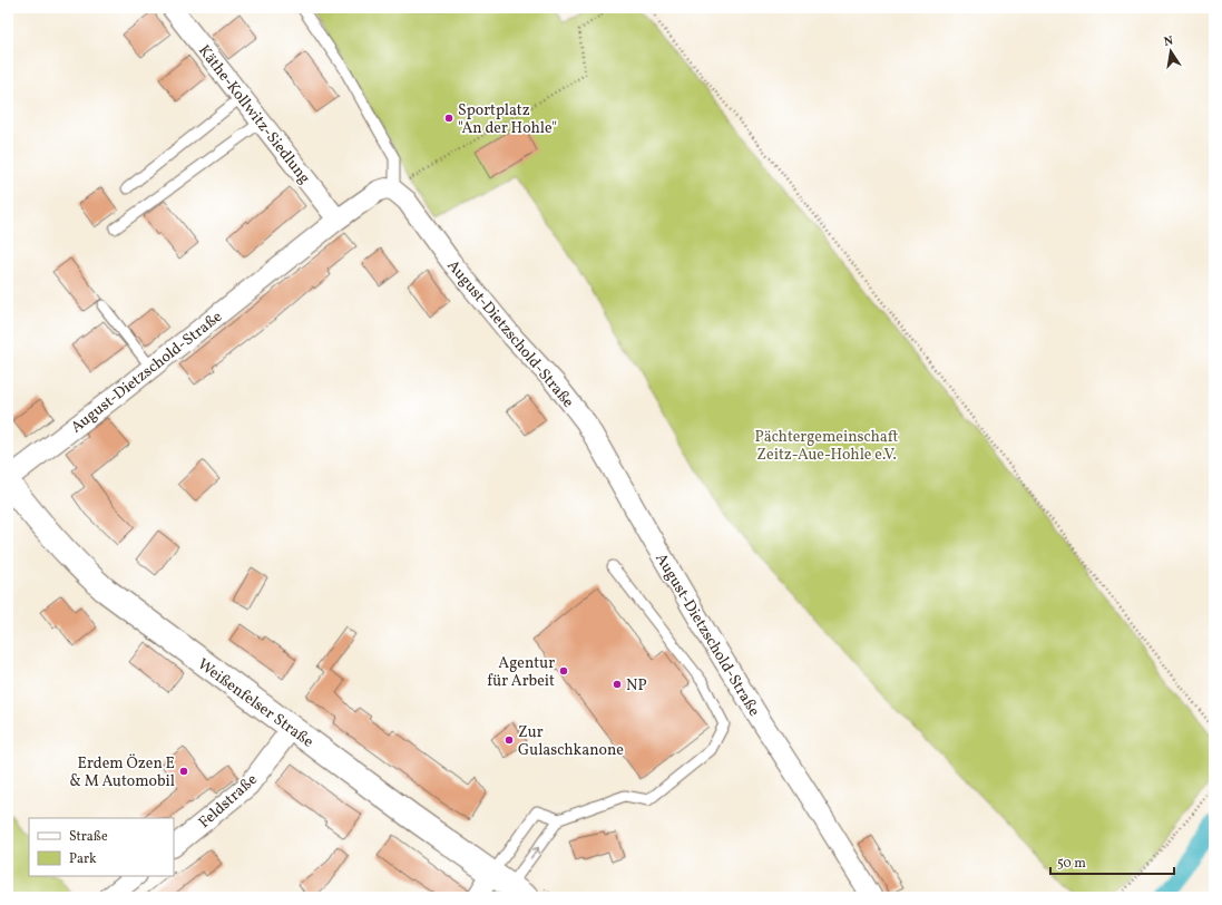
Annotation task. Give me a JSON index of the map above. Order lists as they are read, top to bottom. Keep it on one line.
{"streets":{"street":["Käthe-Kollwitz-Siedlung","August-Dietzschold-Straße","Weißenfelser Straße","Feldstraße"]},"crossings":[["Käthe-Kollwitz-Siedlung","August-Dietzschold-Straße"],["August-Dietzschold-Straße","Weißenfelser Straße"],["Weißenfelser Straße","Feldstraße"]],"parks":["Pächtergemeinschaft Zeitz-Aue-Hohle e.V."],"places":["Sportplatz \"An der Hohle\"","Agentur für Arbeit","NP","Zur Gulaschkanone","Erdem Özen E & M Automobil"],"legend":["Straße","Park"],"scale_bar":"50 m","north":"top"}
